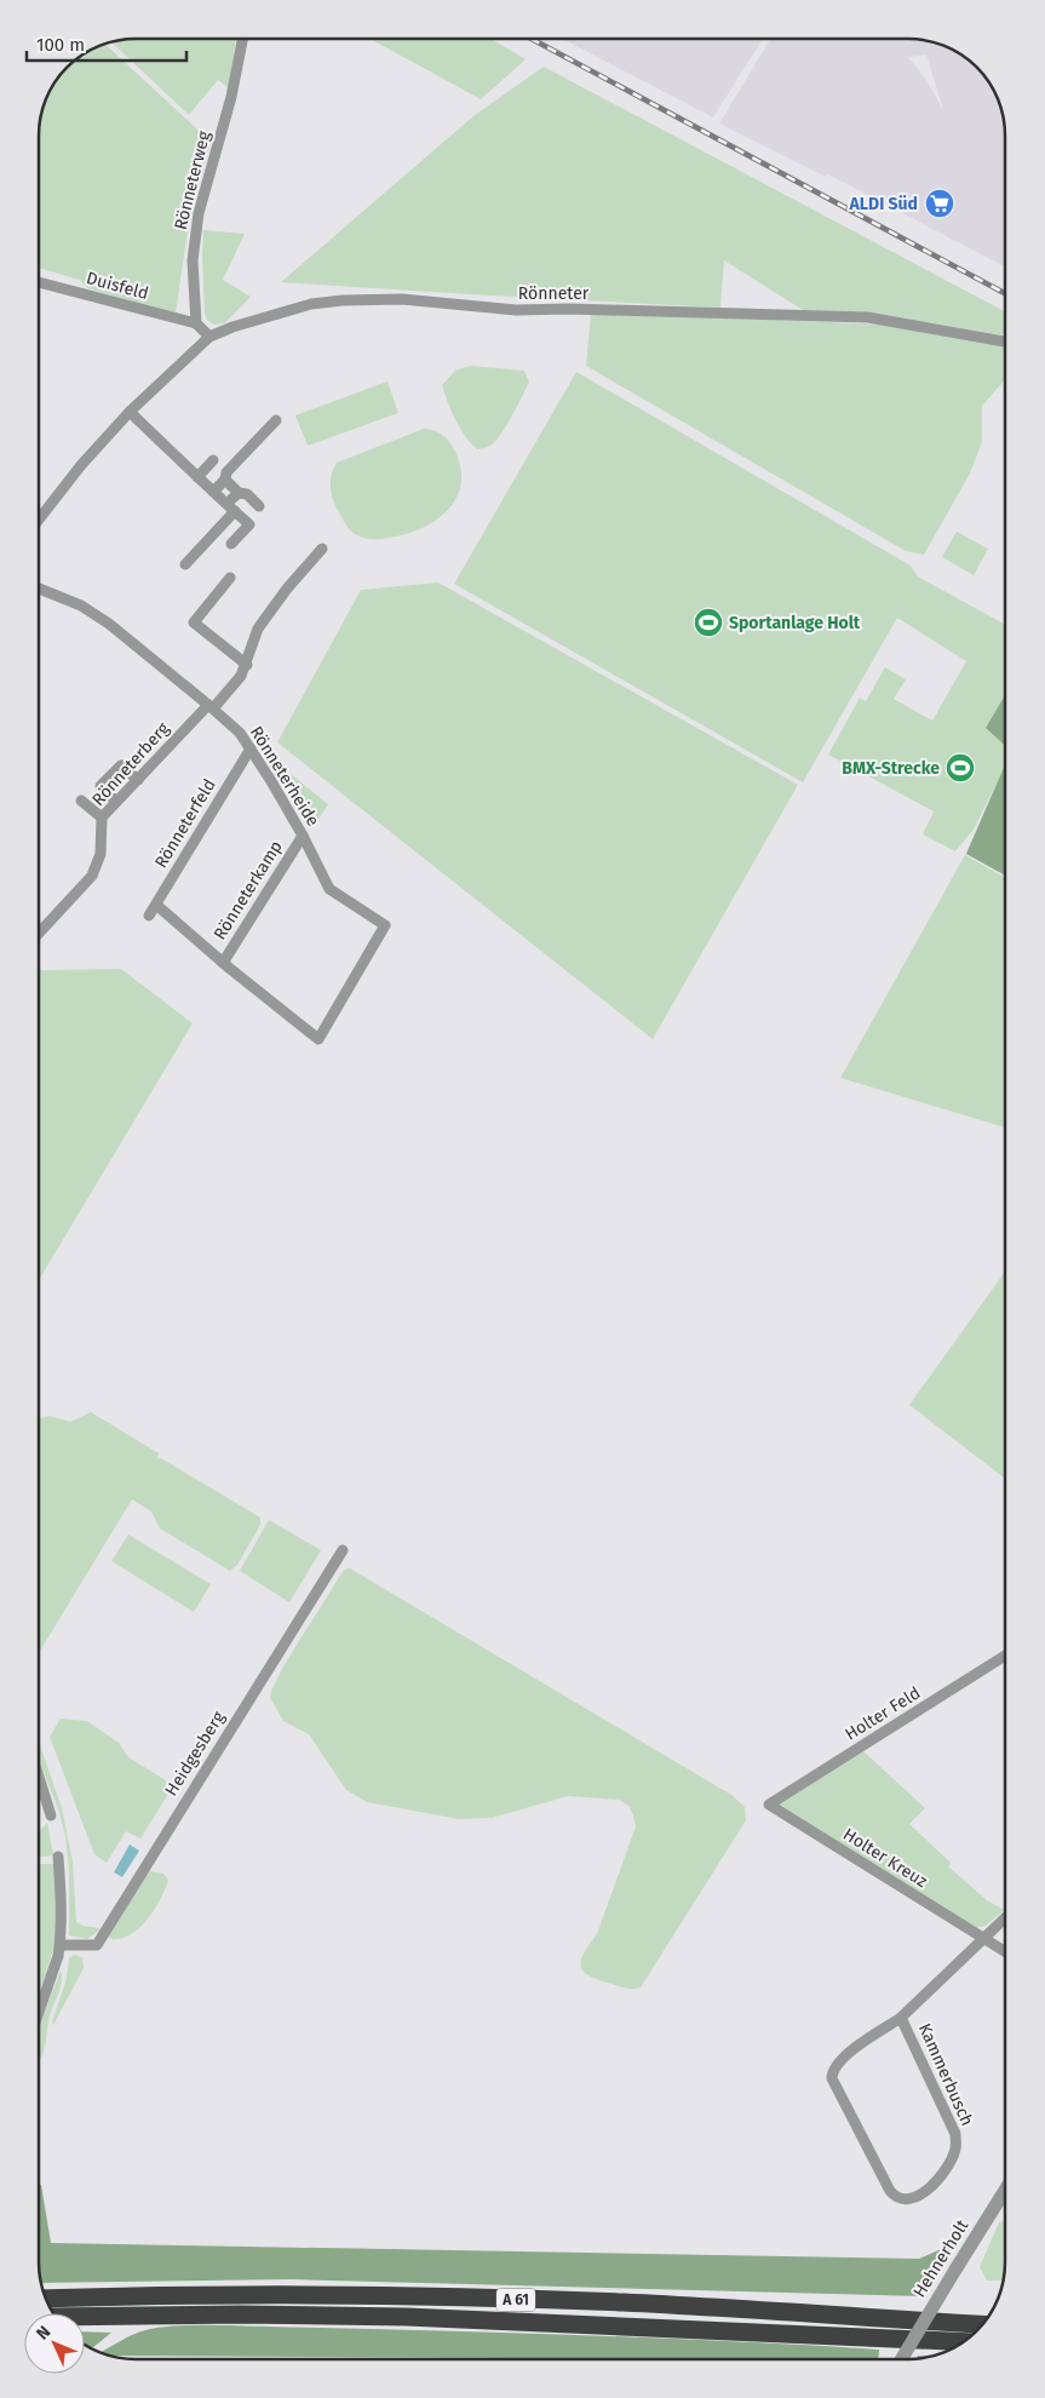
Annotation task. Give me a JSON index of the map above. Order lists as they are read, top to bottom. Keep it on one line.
{"streets":{"highway":["A 61"],"street":["Rönneterweg","Duisfeld","Rönneter","Rönneterberg","Rönneterheide","Rönneterfeld","Rönneterkamp","Holter Feld","Heidgesberg","Holter Kreuz","Kammerbusch","Hehnerholt"]},"crossings":[["Rönneterweg","Duisfeld"],["Rönneterberg","Rönneterheide"],["Rönneterheide","Rönneterfeld"],["Rönneterheide","Rönneterkamp"],["Rönneterfeld","Rönneterkamp"],["Holter Feld","Holter Kreuz"]],"places":{"supermarket":["ALDI Süd"],"sports":["Sportanlage Holt","BMX-Strecke"]},"scale_bar":"100 m","north":"top left"}
